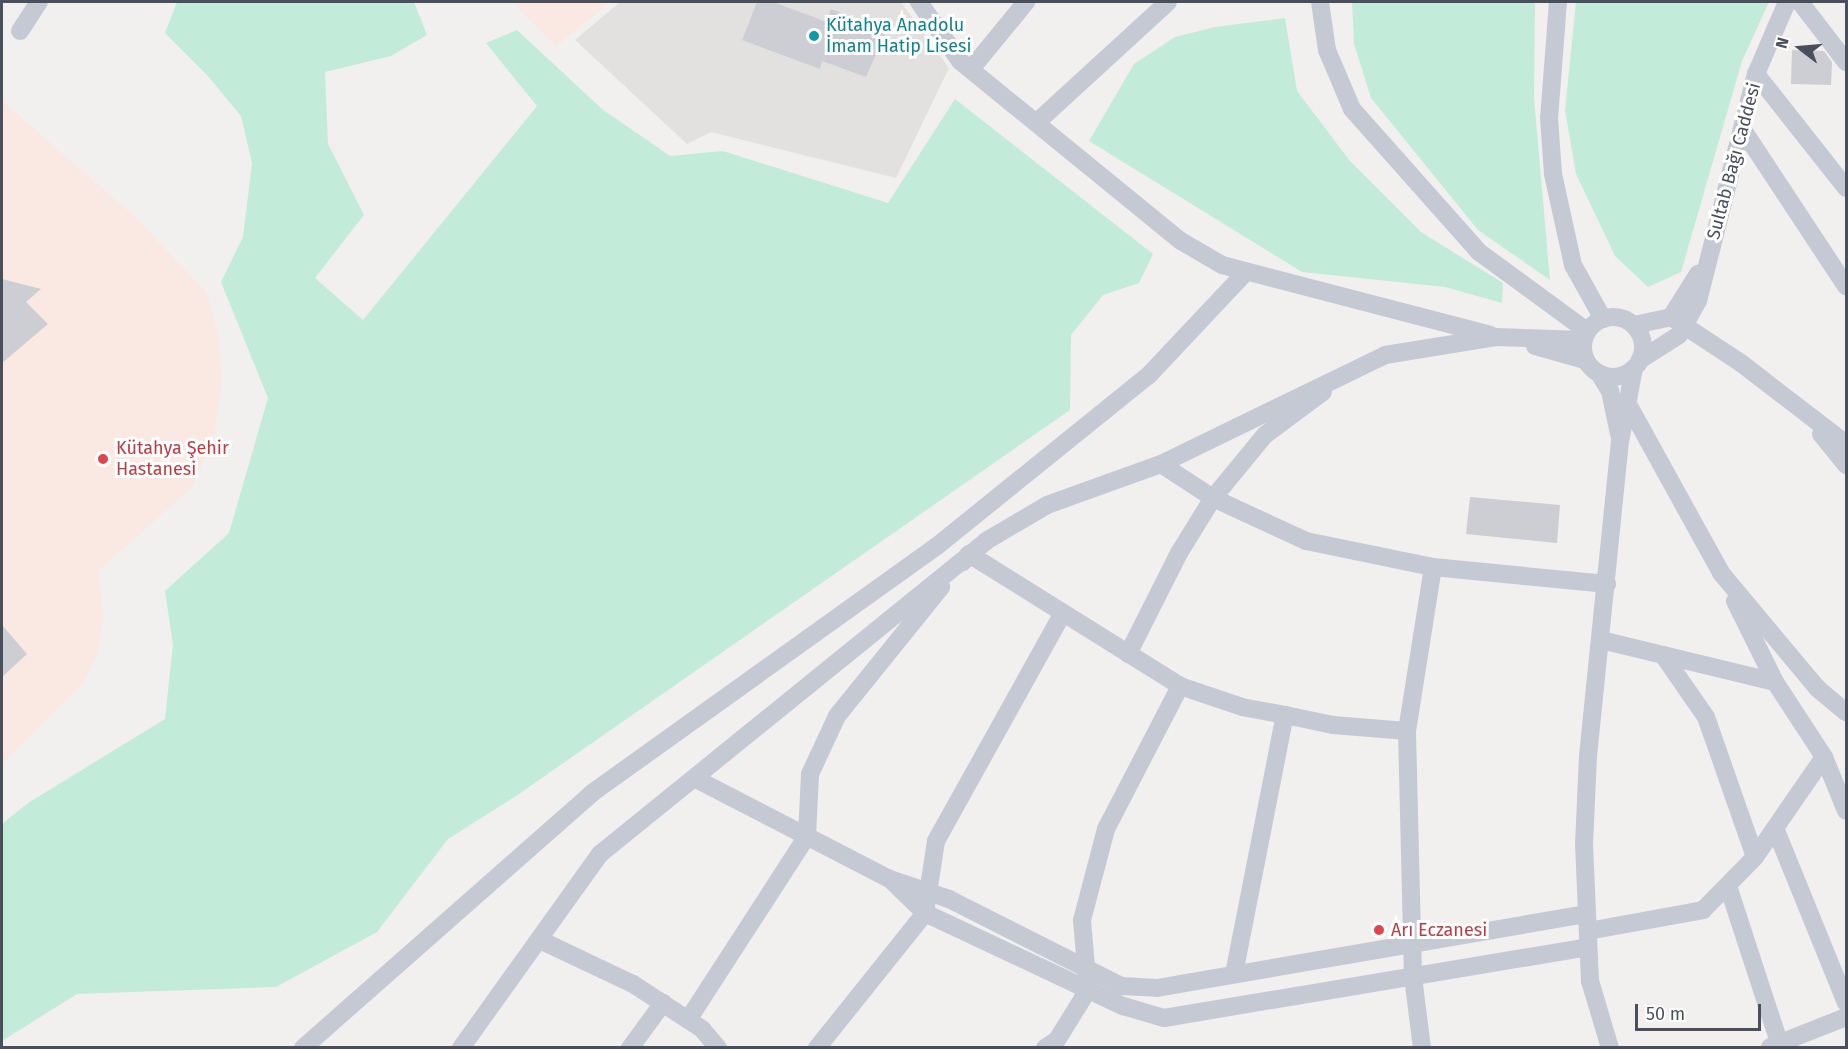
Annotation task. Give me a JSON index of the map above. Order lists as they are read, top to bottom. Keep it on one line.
{"streets":{"street":["Sultab Bağı Caddesi"]},"places":["Kütahya Anadolu İmam Hatip Lisesi","Kütahya Şehir Hastanesi","Arı Eczanesi"],"scale_bar":"50 m","north":"left"}
